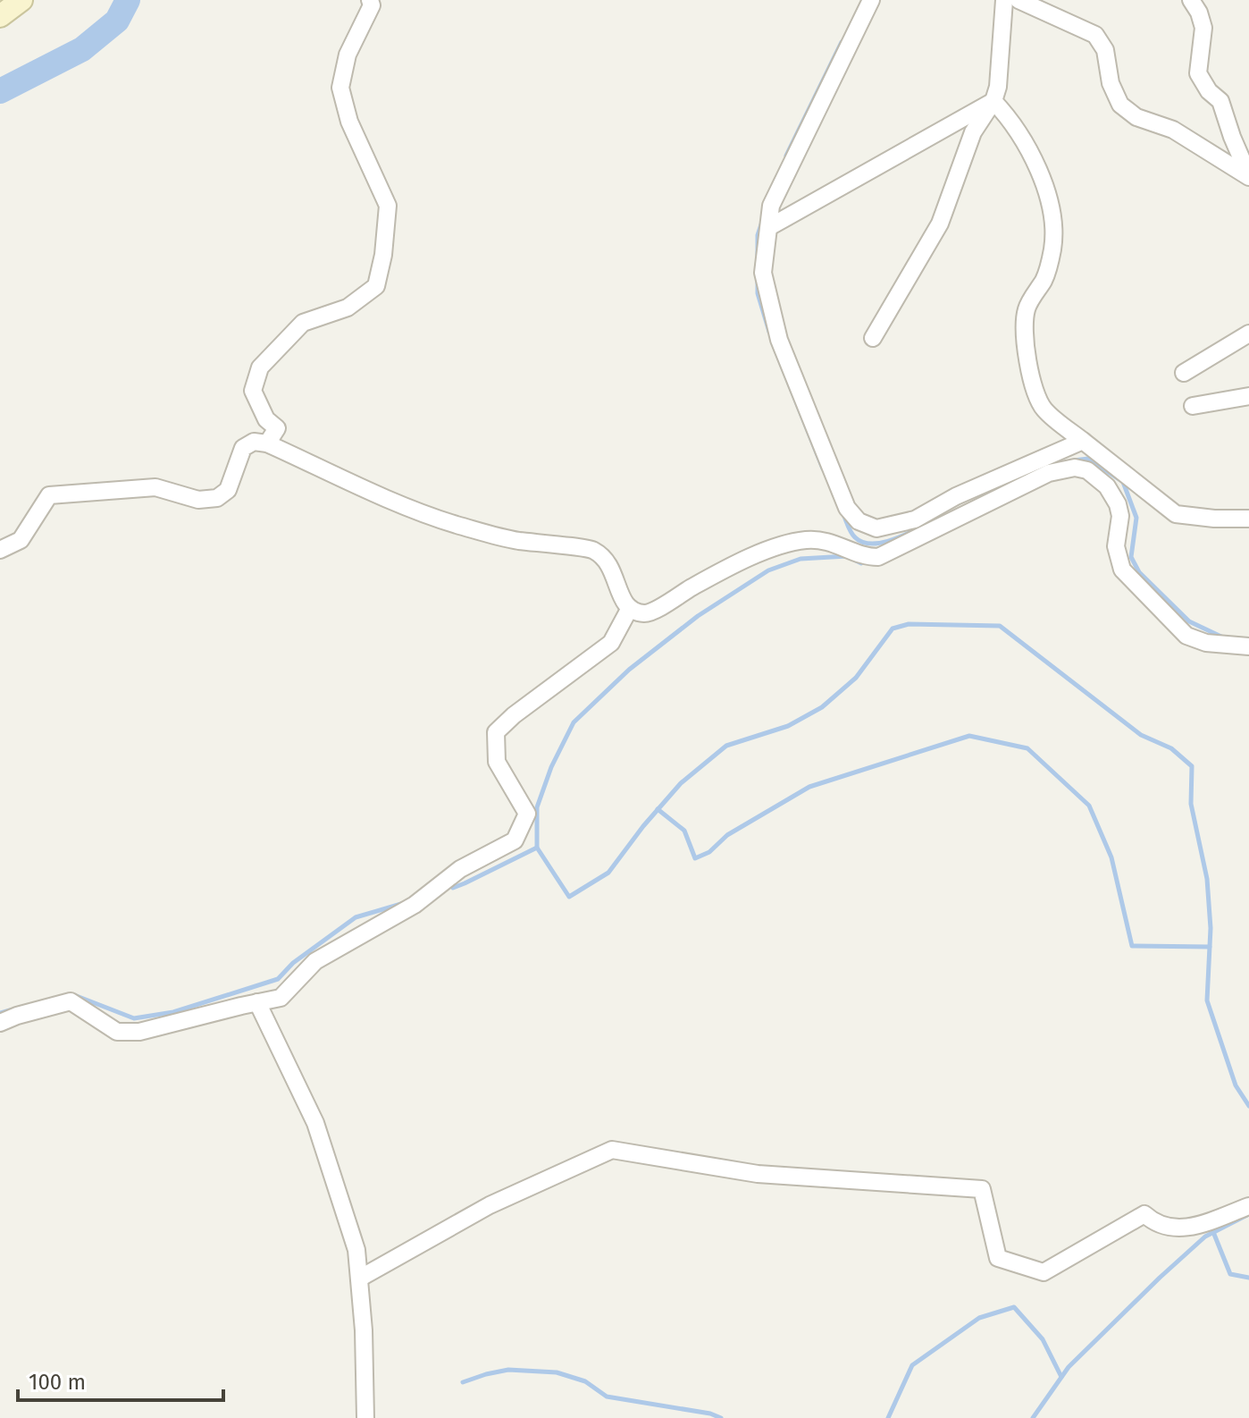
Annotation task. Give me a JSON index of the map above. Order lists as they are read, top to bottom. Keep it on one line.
{"scale_bar":"100 m"}
